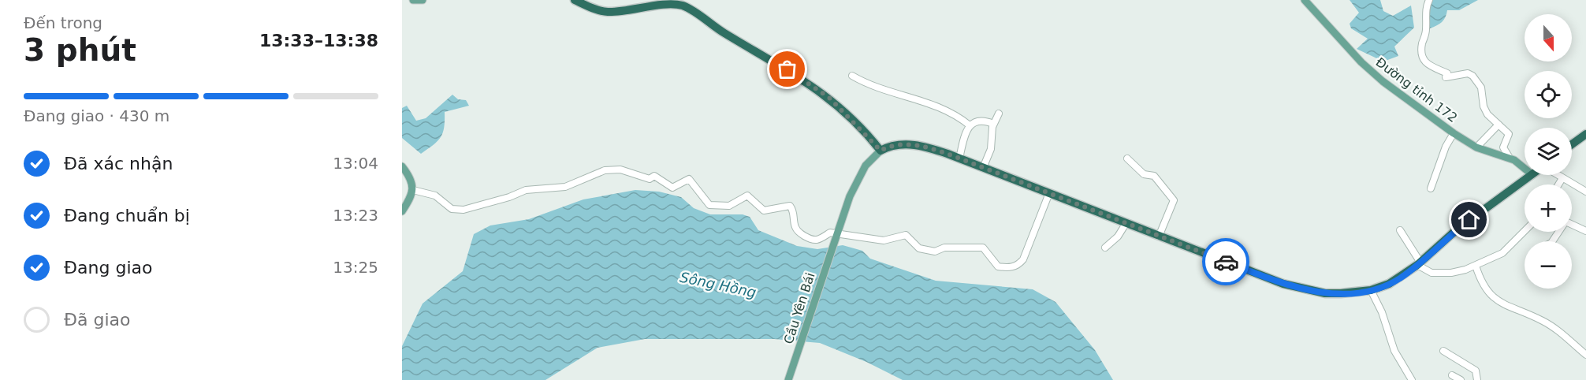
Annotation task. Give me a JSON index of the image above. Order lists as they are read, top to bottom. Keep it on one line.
{"streets":{"main road":["Đường tỉnh 172","Cầu Yên Bái"]},"water":["Sông Hồng"],"north":"bottom","page":{"heading":["3 phút","Đến trong","13:33–13:38"],"map_buttons":["+","−"],"bar":"Đang giao · 430 m","list":[["Đã xác nhận","13:04"],["Đang chuẩn bị","13:23"],["Đang giao","13:25"],"Đã giao"]}}
